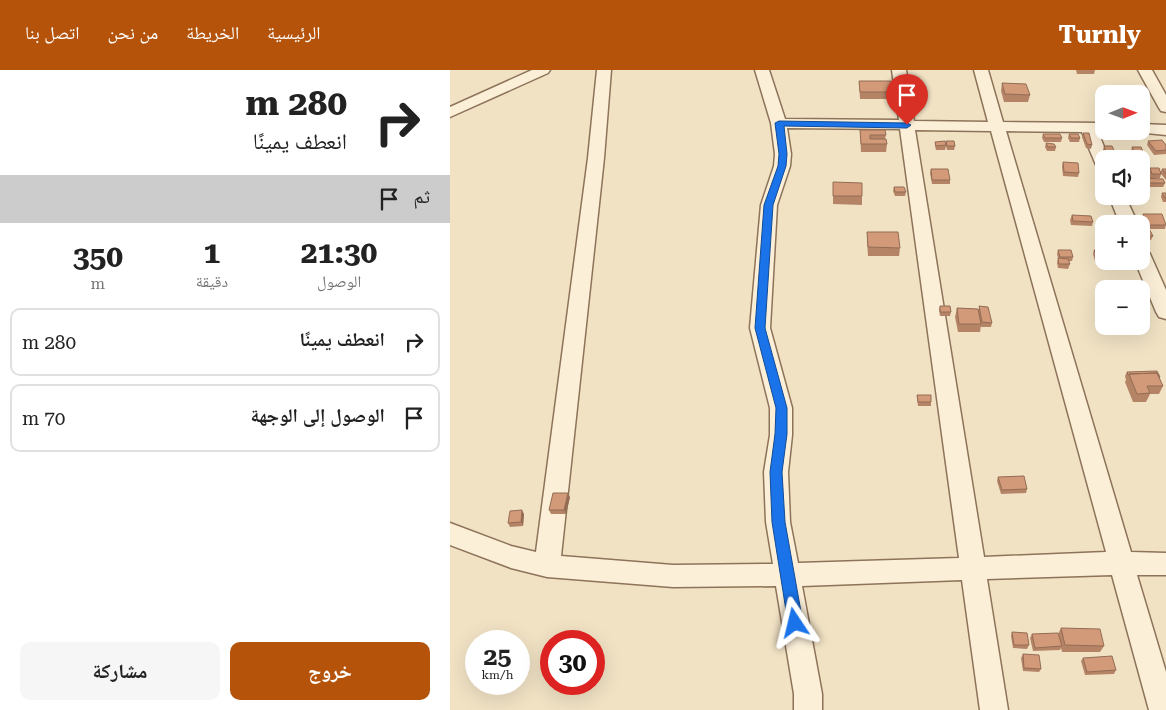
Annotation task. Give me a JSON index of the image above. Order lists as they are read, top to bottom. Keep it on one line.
{"north":"right","page":{"header":"Turnly","nav":["الرئيسية","الخريطة","من نحن","اتصل بنا"],"turn":["280 m","انعطف يمينًا"],"map_buttons":["+","−"],"then":"ثم","eta":["21:30","الوصول","1","دقيقة","350","m"],"list":[{"name":"انعطف يمينًا","value":"280 m"},{"name":"الوصول إلى الوجهة","value":"70 m"}],"speed":"25 km/h","limit":"30","buttons":["خروج","مشاركة"]}}
